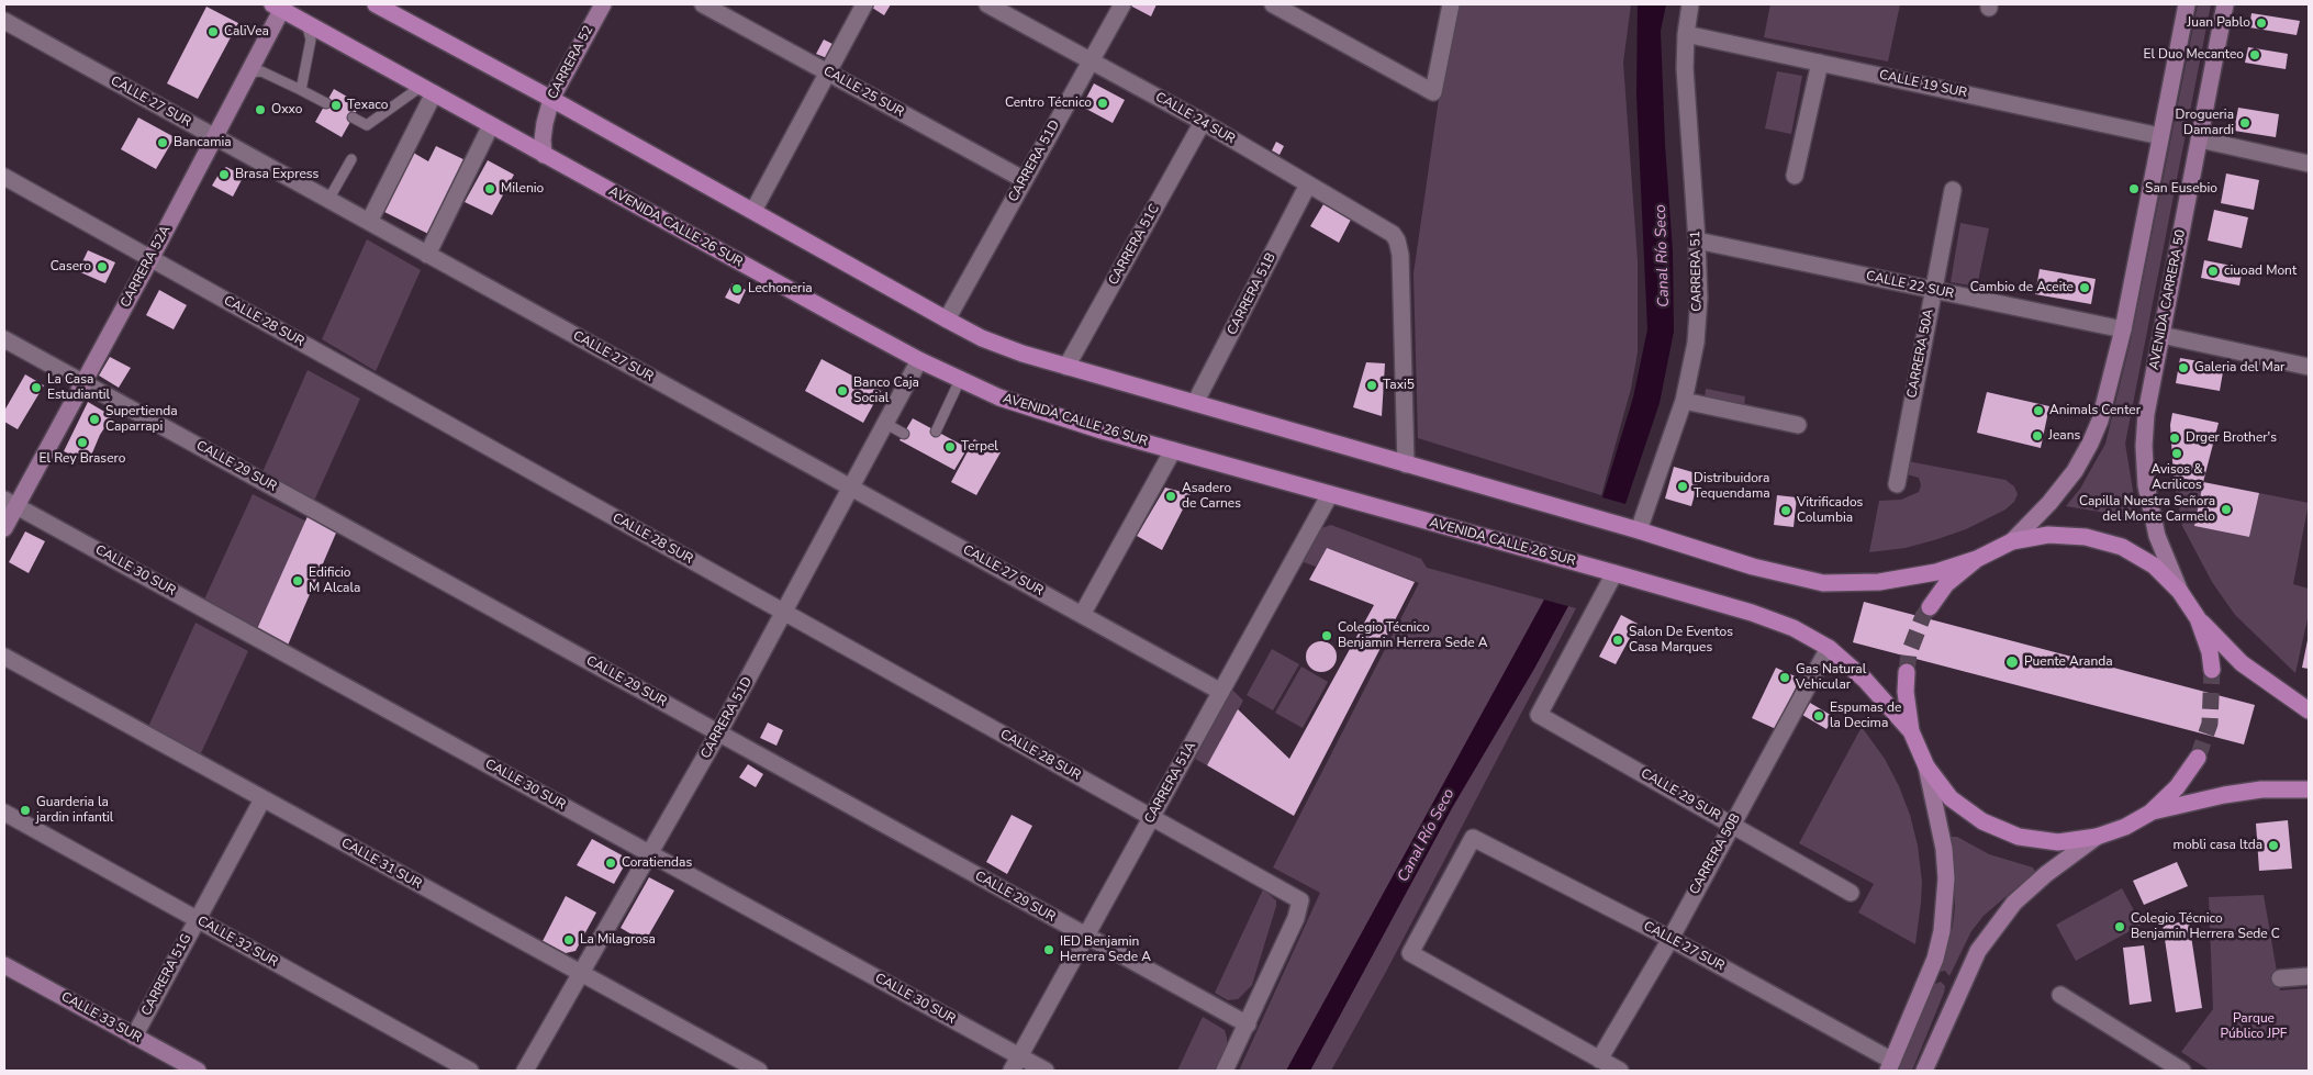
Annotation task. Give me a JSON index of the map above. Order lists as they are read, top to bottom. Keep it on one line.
{"streets":{"main road":["CARRERA 52","AVENIDA CALLE 26 SUR","CARRERA 52A","AVENIDA CARRERA 50","CALLE 33 SUR"],"street":["CALLE 19 SUR","CALLE 25 SUR","CALLE 27 SUR","CALLE 24 SUR","CARRERA 51D","CARRERA 51C","CARRERA 51","CALLE 22 SUR","CARRERA 51B","CALLE 28 SUR","CARRERA 50A","CALLE 29 SUR","CALLE 30 SUR","CARRERA 51A","CARRERA 50B","CALLE 31 SUR","CALLE 32 SUR","CARRERA 51G"]},"crossings":[["CARRERA 52","AVENIDA CALLE 26 SUR"],["CALLE 19 SUR","CARRERA 51"],["CALLE 25 SUR","CARRERA 51D"],["CALLE 27 SUR","CARRERA 51D"],["CALLE 27 SUR","CARRERA 52A"],["CALLE 27 SUR","CARRERA 51A"],["CALLE 27 SUR","CARRERA 50B"],["CALLE 24 SUR","CARRERA 51D"],["CALLE 24 SUR","CARRERA 51C"],["CALLE 24 SUR","CARRERA 51B"],["CARRERA 51D","AVENIDA CALLE 26 SUR"],["CARRERA 51D","CALLE 28 SUR"],["CARRERA 51D","CALLE 29 SUR"],["CARRERA 51D","CALLE 30 SUR"],["CARRERA 51D","CALLE 31 SUR"],["AVENIDA CALLE 26 SUR","CARRERA 52A"],["AVENIDA CALLE 26 SUR","CALLE 29 SUR"],["AVENIDA CALLE 26 SUR","CARRERA 51A"],["AVENIDA CALLE 26 SUR","CARRERA 50B"],["CARRERA 52A","CALLE 28 SUR"],["CARRERA 52A","CALLE 29 SUR"],["CARRERA 52A","CALLE 30 SUR"],["CARRERA 51","CALLE 22 SUR"],["CALLE 22 SUR","CARRERA 50A"],["CALLE 28 SUR","CALLE 29 SUR"],["CALLE 28 SUR","CARRERA 51A"],["CALLE 29 SUR","CARRERA 51A"],["CALLE 29 SUR","CARRERA 50B"],["CALLE 30 SUR","CARRERA 51A"],["CALLE 31 SUR","CARRERA 51G"],["CALLE 32 SUR","CARRERA 51G"],["CARRERA 51G","CALLE 33 SUR"]],"water":["Canal Río Seco"],"parks":["Parque Público JPF"],"places":["Juan Pablo","CaliVea","El Duo Mecanteo","Centro Técnico","Texaco","Oxxo","Drogueria Damardi","Bancamia","Brasa Express","Milenio","San Eusebio","Casero","ciuoad Mont","Cambio de Aceite","Lechoneria","Galeria del Mar","Taxi5","La Casa Estudiantil","Banco Caja Social","Animals Center","Supertienda Caparrapi","Jeans","Drger Brother's","El Rey Brasero","Terpel","Avisos & Acrilicos","Distribuidora Tequendama","Asadero de Carnes","Capilla Nuestra Señora del Monte Carmelo","Vitrificados Columbia","Edificio M Alcala","Colegio Técnico Benjamin Herrera Sede A","Salon De Eventos Casa Marques","Puente Aranda","Gas Natural Vehicular","Espumas de la Decima","Guarderia la jardin infantil","mobli casa ltda","Coratiendas","Colegio Técnico Benjamin Herrera Sede C","La Milagrosa","IED Benjamin Herrera Sede A"]}
